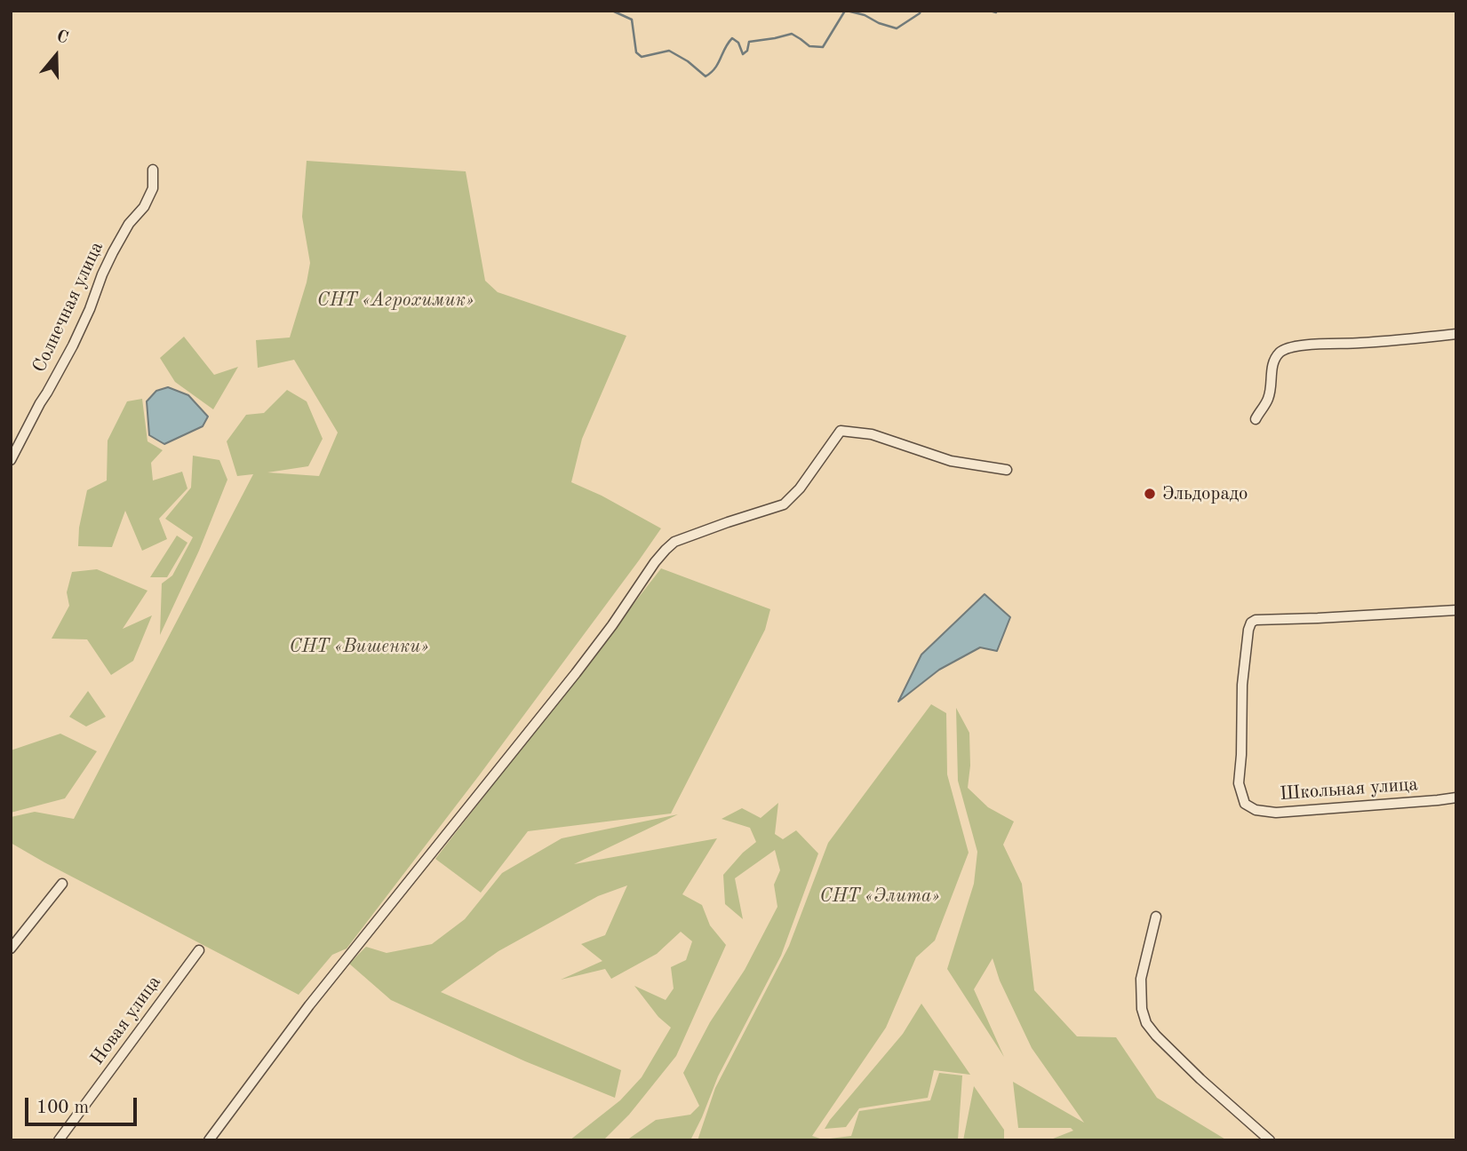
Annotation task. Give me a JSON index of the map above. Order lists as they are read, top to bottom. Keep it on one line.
{"streets":{"street":["Солнечная улица","Школьная улица","Новая улица"]},"parks":["СНТ «Агрохимик»","СНТ «Вишенки»","СНТ «Элита»"],"places":["Эльдорадо"],"scale_bar":"100 m","north":"top"}
